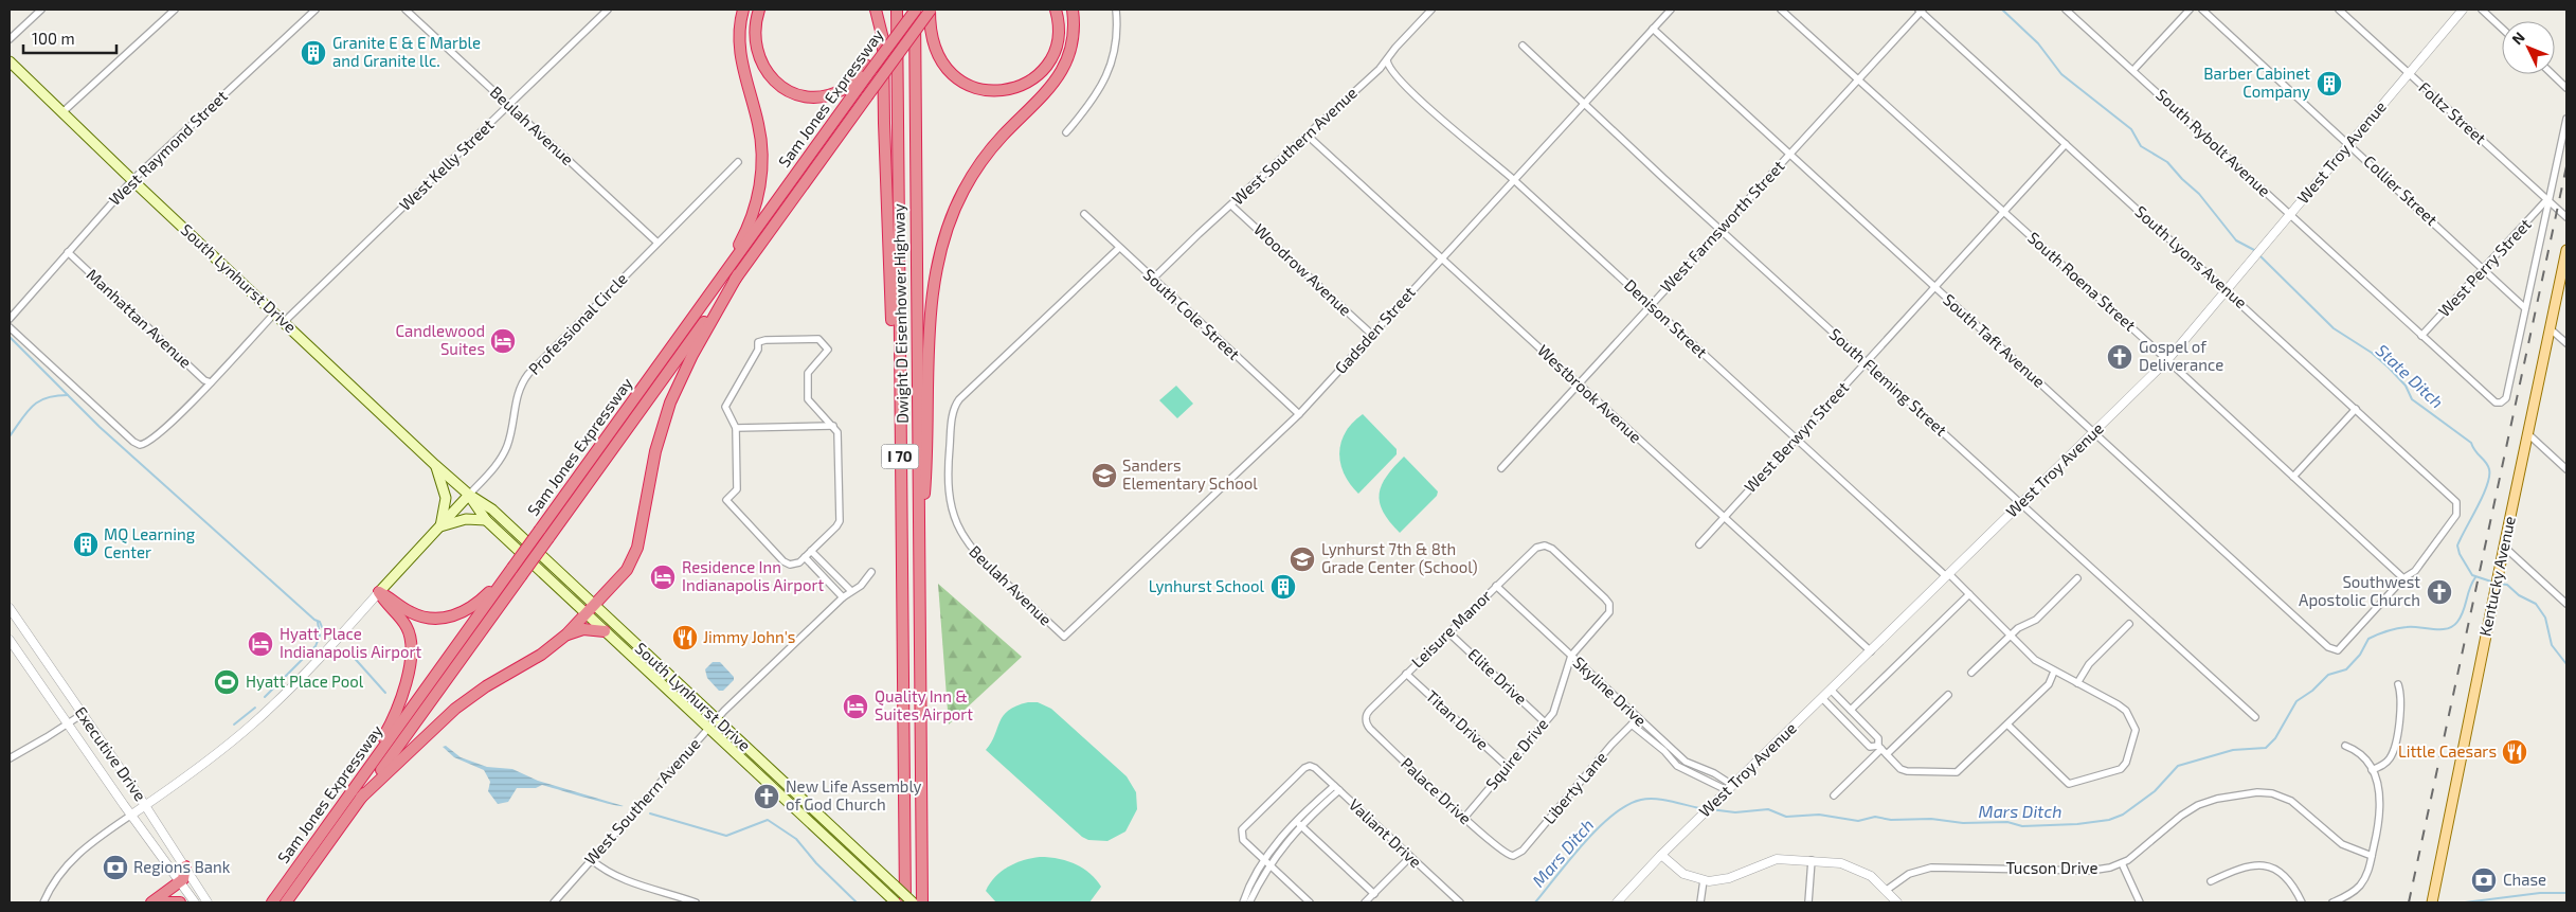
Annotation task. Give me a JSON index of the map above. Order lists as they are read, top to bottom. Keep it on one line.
{"streets":{"highway":["Sam Jones Expressway","Dwight D Eisenhower Highway","I 70"],"main road":["South Lynhurst Drive","Kentucky Avenue"],"street":["Foltz Street","Beulah Avenue","South Rybolt Avenue","West Southern Avenue","West Raymond Street","West Troy Avenue","West Kelly Street","Collier Street","West Farnsworth Street","South Lyons Avenue","West Perry Street","Woodrow Avenue","South Roena Street","South Cole Street","Manhattan Avenue","Denison Street","Professional Circle","Gadsden Street","South Taft Avenue","South Fleming Street","Westbrook Avenue","West Berwyn Street","Leisure Manor","Elite Drive","Skyline Drive","Titan Drive","Executive Drive","Squire Drive","Liberty Lane","Palace Drive","Valiant Drive","Tucson Drive"]},"crossings":[["Sam Jones Expressway","Dwight D Eisenhower Highway"],["Foltz Street","West Troy Avenue"],["Foltz Street","West Perry Street"],["Beulah Avenue","West Kelly Street"],["Beulah Avenue","South Cole Street"],["Beulah Avenue","Professional Circle"],["Beulah Avenue","Gadsden Street"],["South Rybolt Avenue","West Troy Avenue"],["South Rybolt Avenue","Collier Street"],["South Rybolt Avenue","West Perry Street"],["West Southern Avenue","Woodrow Avenue"],["West Southern Avenue","South Lynhurst Drive"],["West Southern Avenue","South Cole Street"],["West Southern Avenue","Denison Street"],["West Southern Avenue","Westbrook Avenue"],["West Raymond Street","South Lynhurst Drive"],["West Raymond Street","Manhattan Avenue"],["West Troy Avenue","Collier Street"],["West Troy Avenue","South Lyons Avenue"],["West Troy Avenue","South Roena Street"],["West Troy Avenue","Denison Street"],["West Troy Avenue","South Taft Avenue"],["West Troy Avenue","South Fleming Street"],["West Troy Avenue","Westbrook Avenue"],["West Troy Avenue","Skyline Drive"],["West Kelly Street","South Lynhurst Drive"],["Collier Street","West Perry Street"],["West Farnsworth Street","South Lyons Avenue"],["West Farnsworth Street","South Roena Street"],["West Farnsworth Street","Denison Street"],["West Farnsworth Street","South Taft Avenue"],["West Farnsworth Street","South Fleming Street"],["West Farnsworth Street","Westbrook Avenue"],["South Lyons Avenue","South Roena Street"],["South Lyons Avenue","South Taft Avenue"],["South Lyons Avenue","West Berwyn Street"],["Woodrow Avenue","Gadsden Street"],["South Lynhurst Drive","Dwight D Eisenhower Highway"],["South Lynhurst Drive","Professional Circle"],["South Roena Street","South Taft Avenue"],["South Roena Street","West Berwyn Street"],["South Cole Street","Gadsden Street"],["Denison Street","Gadsden Street"],["Denison Street","West Berwyn Street"],["Gadsden Street","South Taft Avenue"],["Gadsden Street","South Fleming Street"],["Gadsden Street","Westbrook Avenue"],["South Taft Avenue","West Berwyn Street"],["South Fleming Street","West Berwyn Street"],["Westbrook Avenue","West Berwyn Street"],["Leisure Manor","Elite Drive"],["Leisure Manor","Skyline Drive"],["Leisure Manor","Titan Drive"],["Leisure Manor","Squire Drive"],["Leisure Manor","Palace Drive"],["Elite Drive","Squire Drive"],["Skyline Drive","Squire Drive"],["Skyline Drive","Liberty Lane"],["Titan Drive","Squire Drive"],["Squire Drive","Palace Drive"],["Liberty Lane","Palace Drive"]],"water":["State Ditch","Mars Ditch"],"places":{"building":["Granite E & E Marble and Granite llc.","Barber Cabinet Company","MQ Learning Center","Lynhurst School"],"hotel":["Candlewood Suites","Residence Inn Indianapolis Airport","Hyatt Place Indianapolis Airport","Quality Inn & Suites Airport"],"church":["Gospel of Deliverance","Southwest Apostolic Church","New Life Assembly of God Church"],"school or university":["Sanders Elementary School","Lynhurst 7th & 8th Grade Center (School)"],"restaurant":["Jimmy John's","Little Caesars"],"sports":["Hyatt Place Pool"],"bank":["Regions Bank","Chase"]},"scale_bar":"100 m","north":"top left"}
